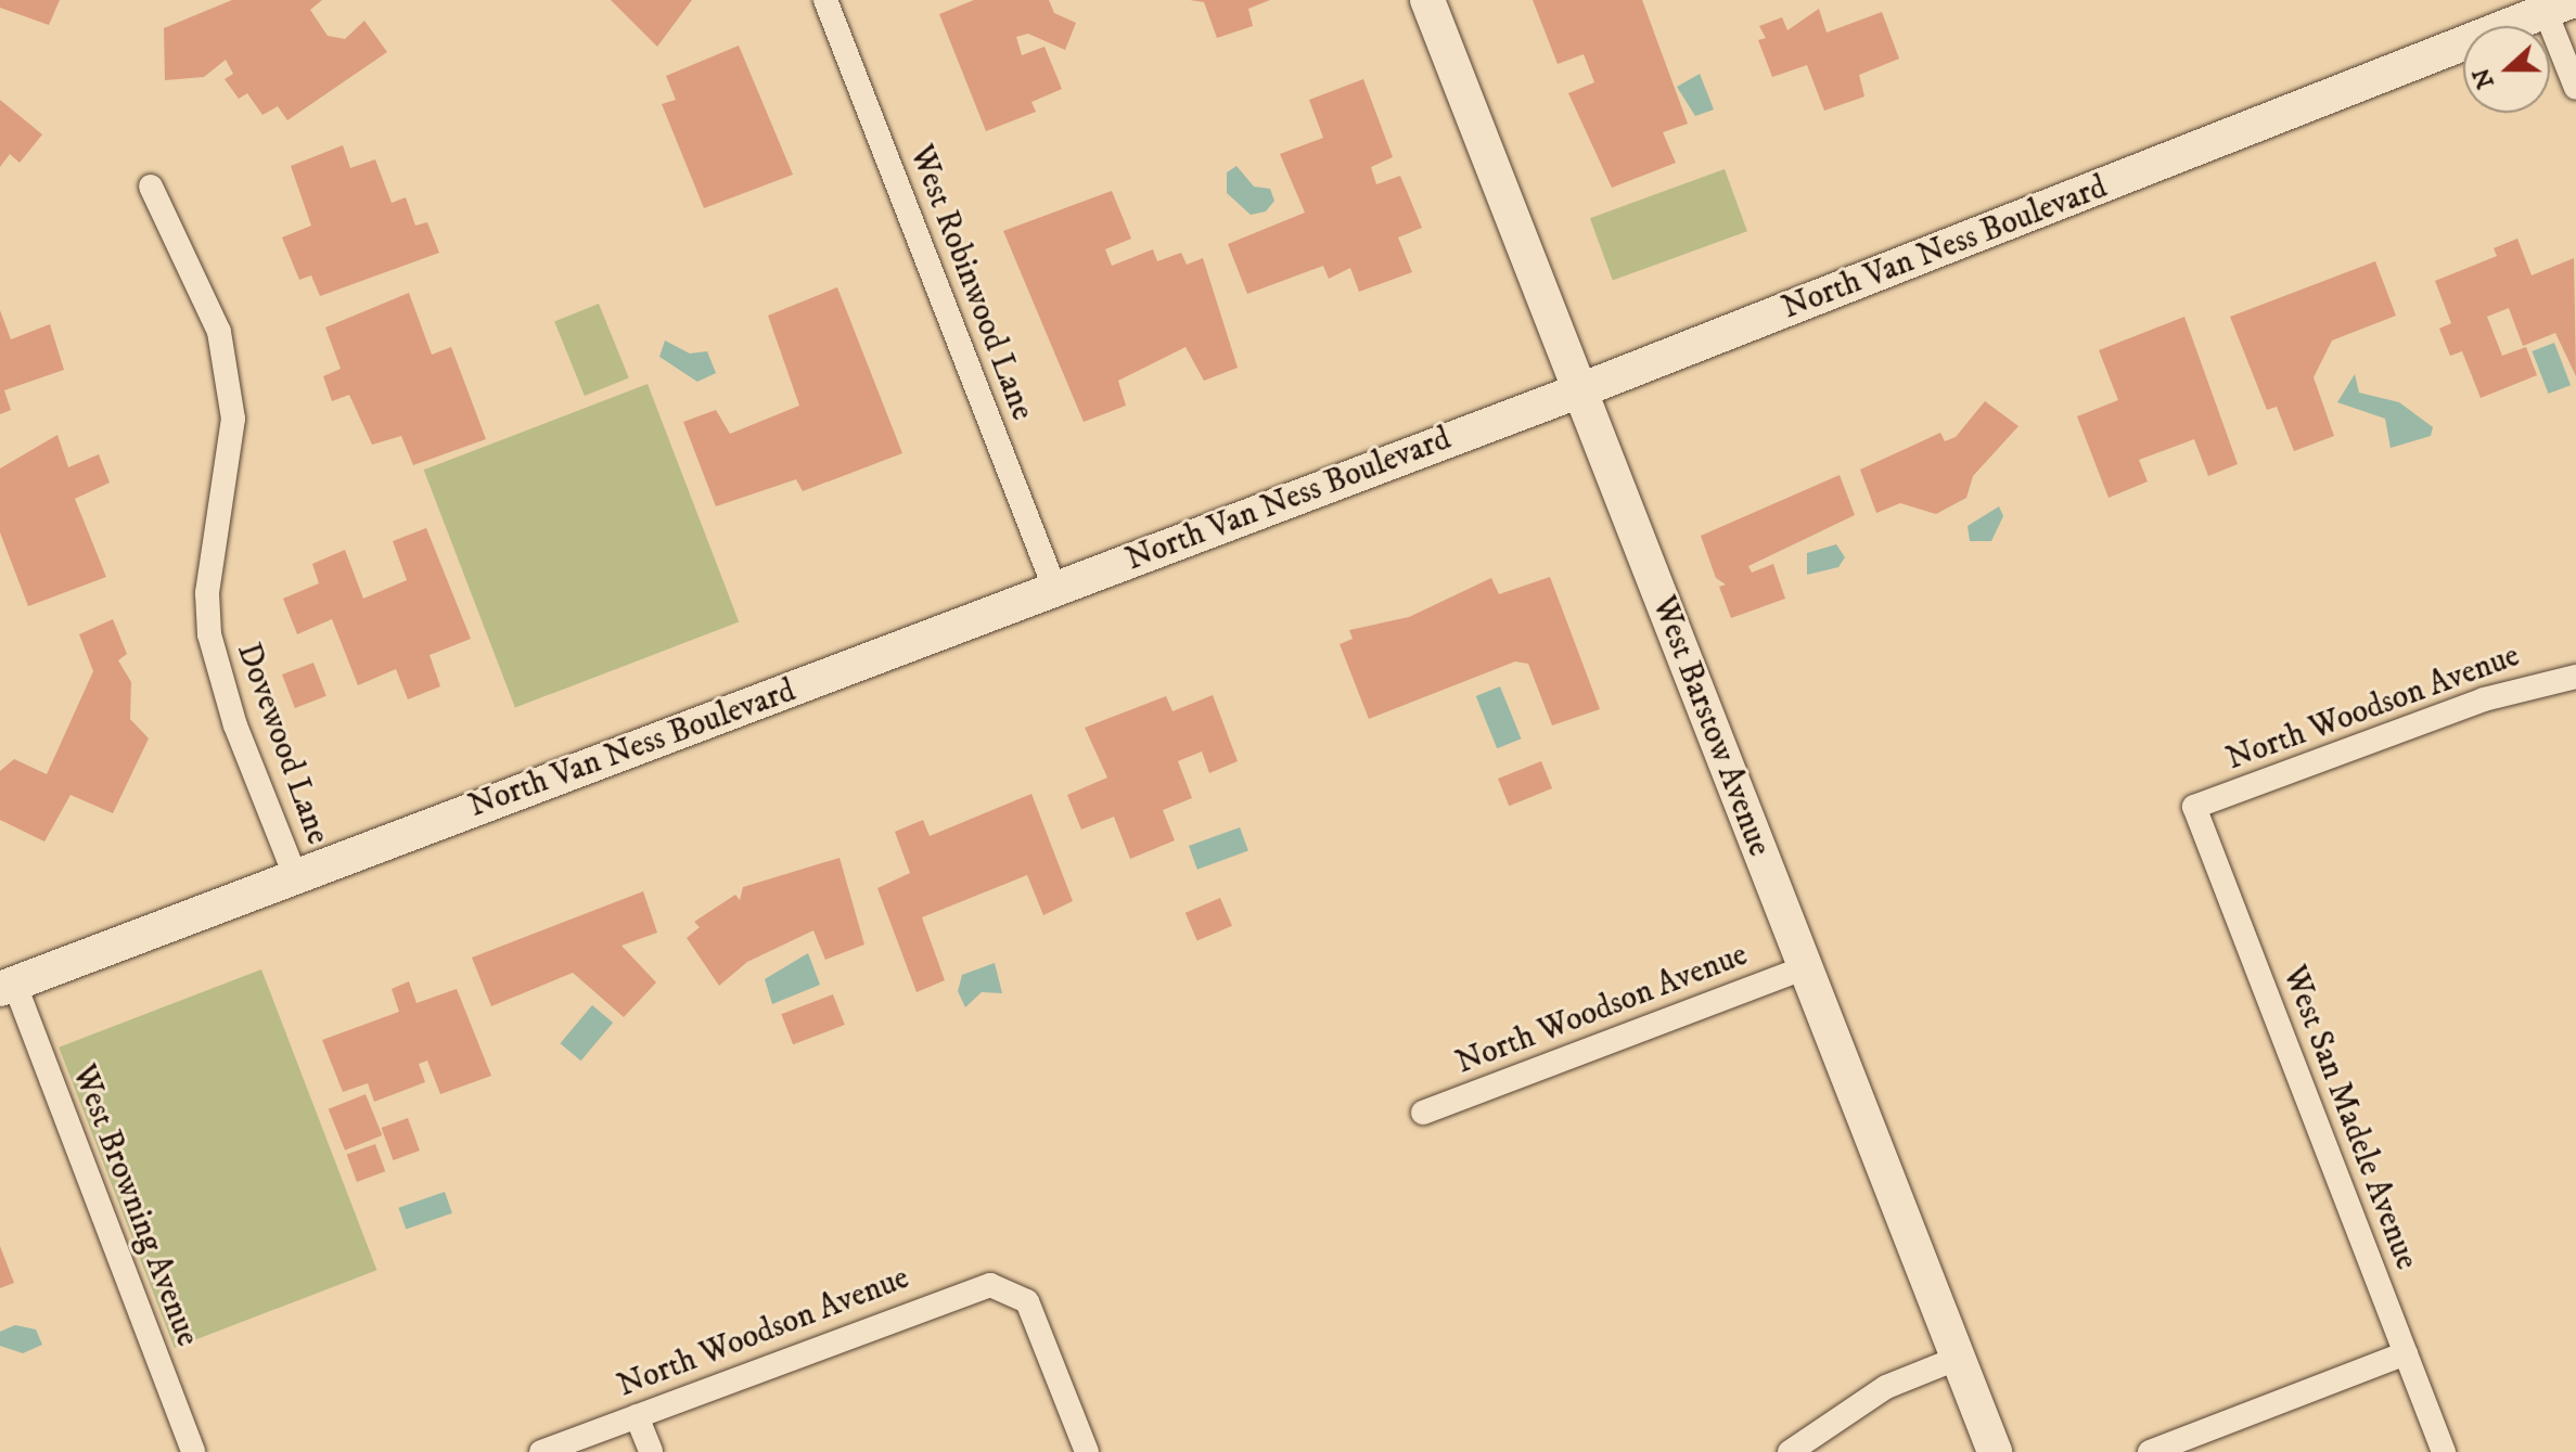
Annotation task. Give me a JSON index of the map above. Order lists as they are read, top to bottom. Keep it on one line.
{"streets":{"street":["North Van Ness Boulevard","West Robinwood Lane","North Woodson Avenue","West Barstow Avenue","Dovewood Lane","West San Madele Avenue","West Browning Avenue"]},"crossings":[["North Van Ness Boulevard","West Robinwood Lane"],["North Van Ness Boulevard","West Barstow Avenue"],["North Van Ness Boulevard","Dovewood Lane"],["North Van Ness Boulevard","West Browning Avenue"],["North Woodson Avenue","West Barstow Avenue"],["North Woodson Avenue","West San Madele Avenue"]],"north":"left"}
